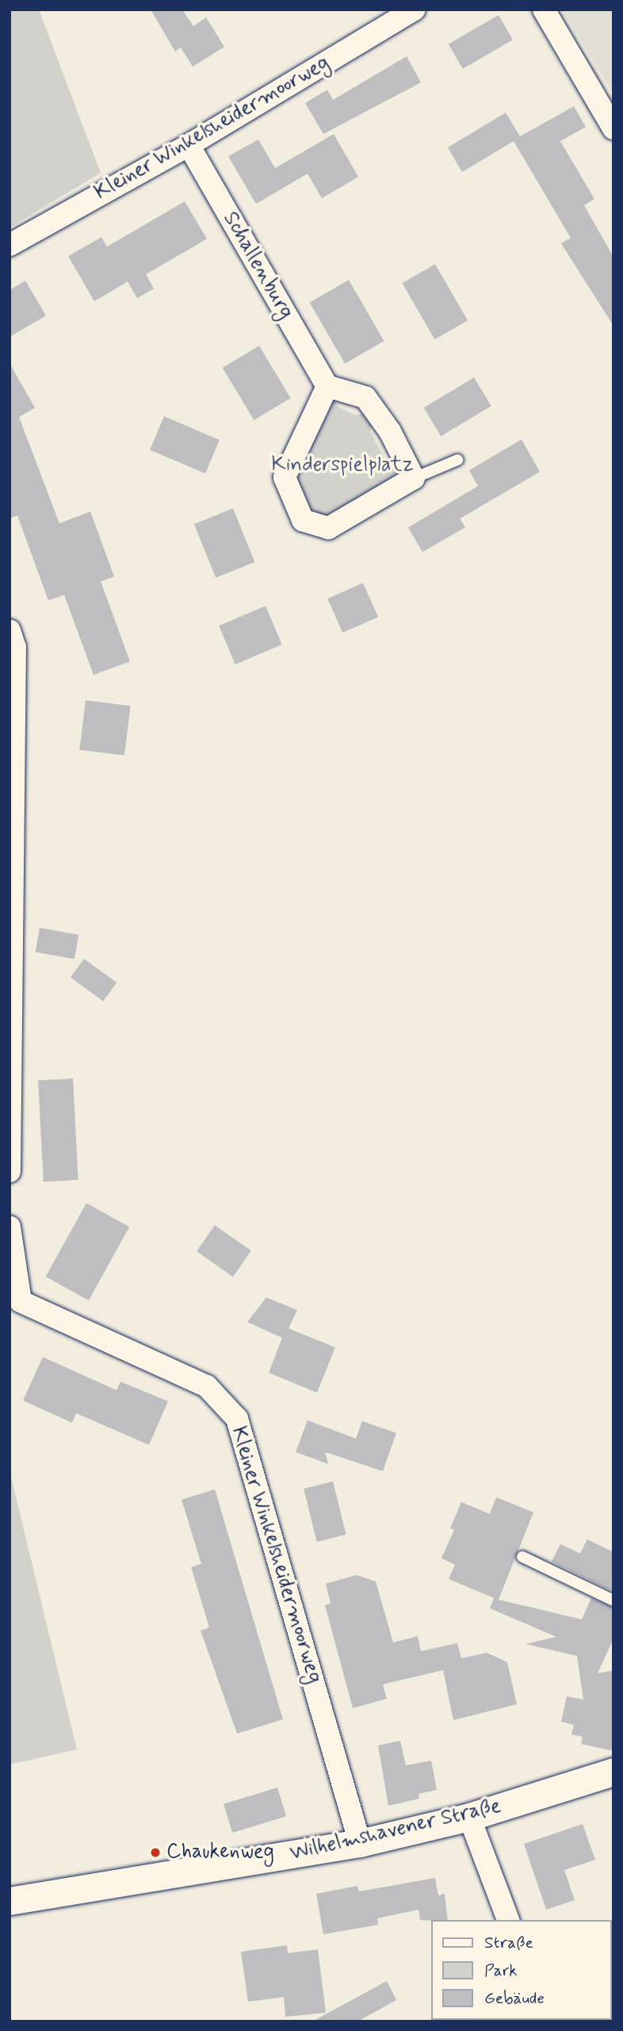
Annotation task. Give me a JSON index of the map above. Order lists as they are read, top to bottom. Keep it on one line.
{"streets":{"street":["Kleiner Winkelsheidermoorweg","Schallenburg","Wilhelmshavener Straße"]},"crossings":[["Kleiner Winkelsheidermoorweg","Schallenburg"],["Kleiner Winkelsheidermoorweg","Wilhelmshavener Straße"]],"parks":["Kinderspielplatz"],"places":["Chaukenweg"],"legend":["Straße","Park","Gebäude"]}
